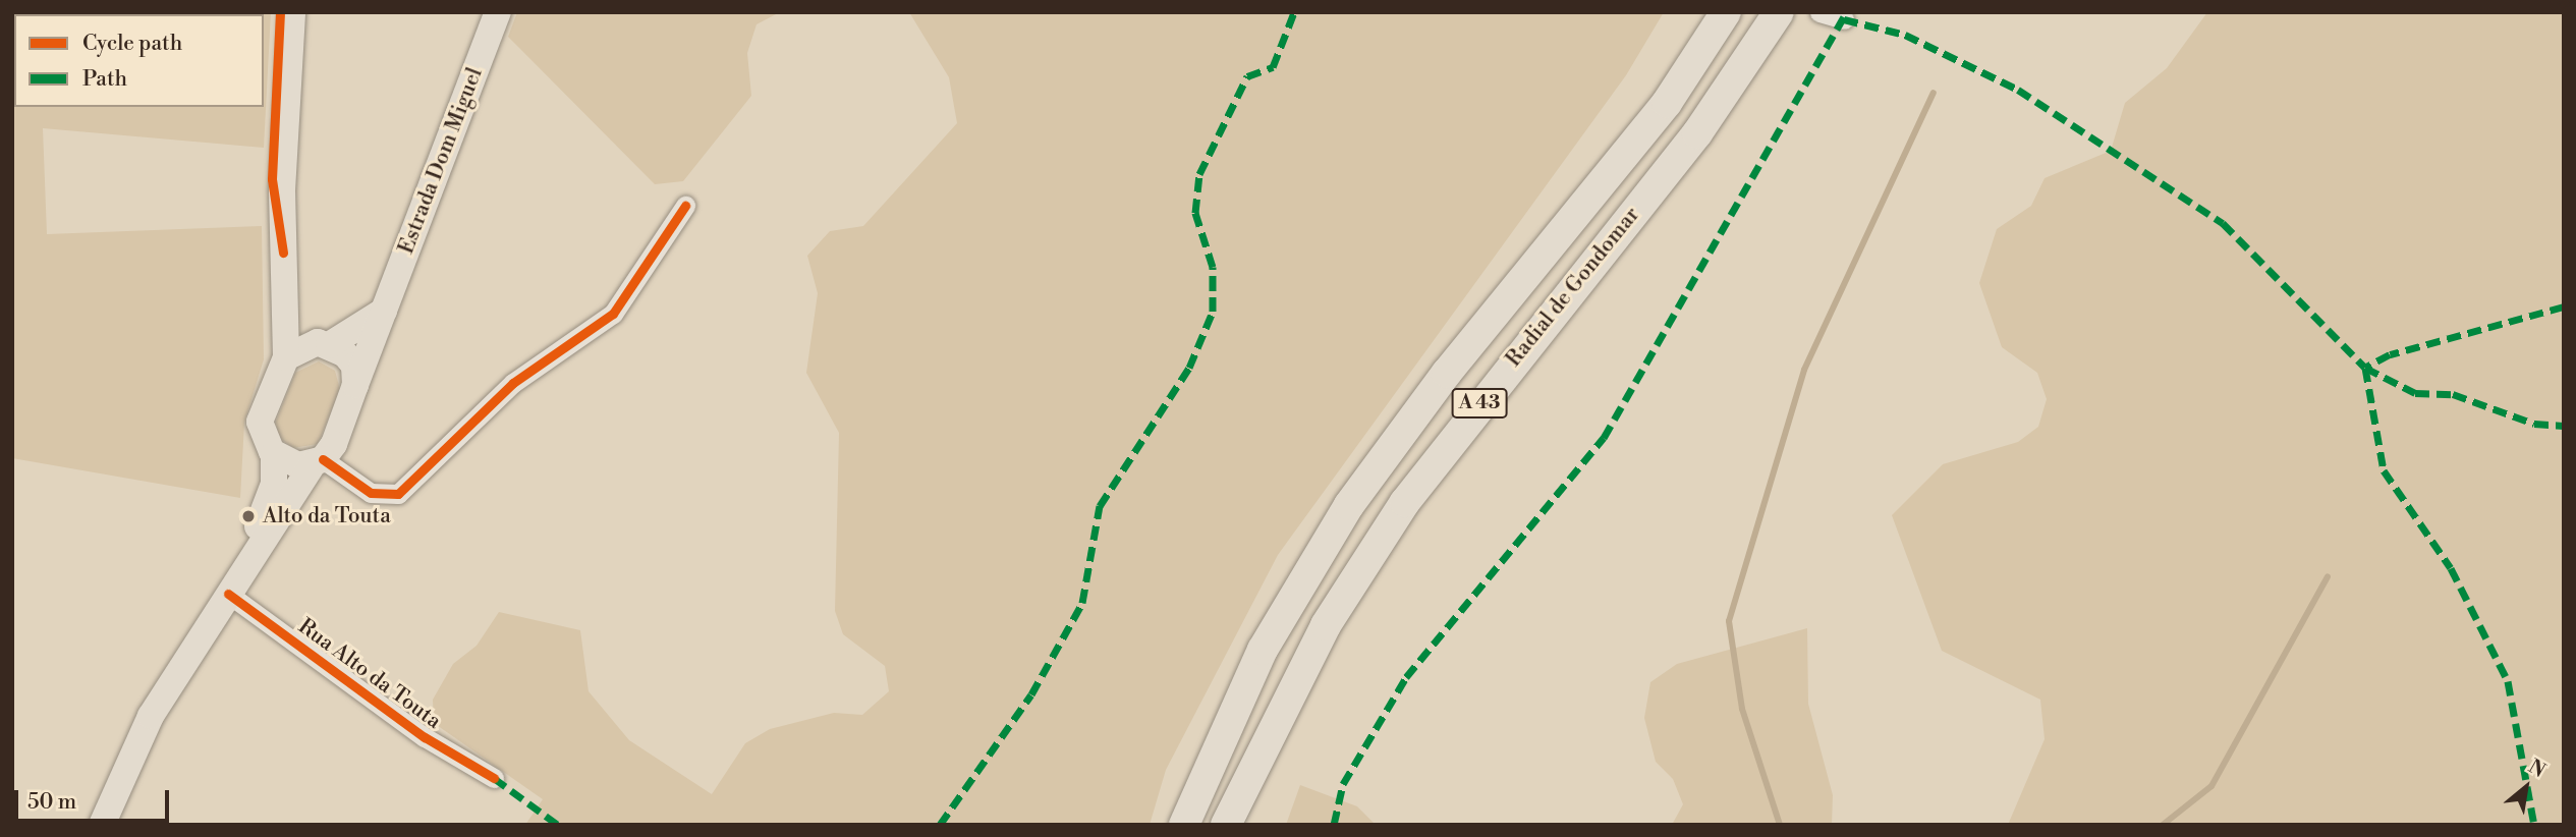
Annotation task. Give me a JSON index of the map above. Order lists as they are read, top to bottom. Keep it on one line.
{"streets":{"highway":["Radial de Gondomar","A 43"],"main road":["Estrada Dom Miguel"],"street":["Rua Alto da Touta"]},"crossings":[["Estrada Dom Miguel","Rua Alto da Touta"]],"places":["Alto da Touta"],"legend":["Cycle path","Path"],"scale_bar":"50 m","north":"top right"}
